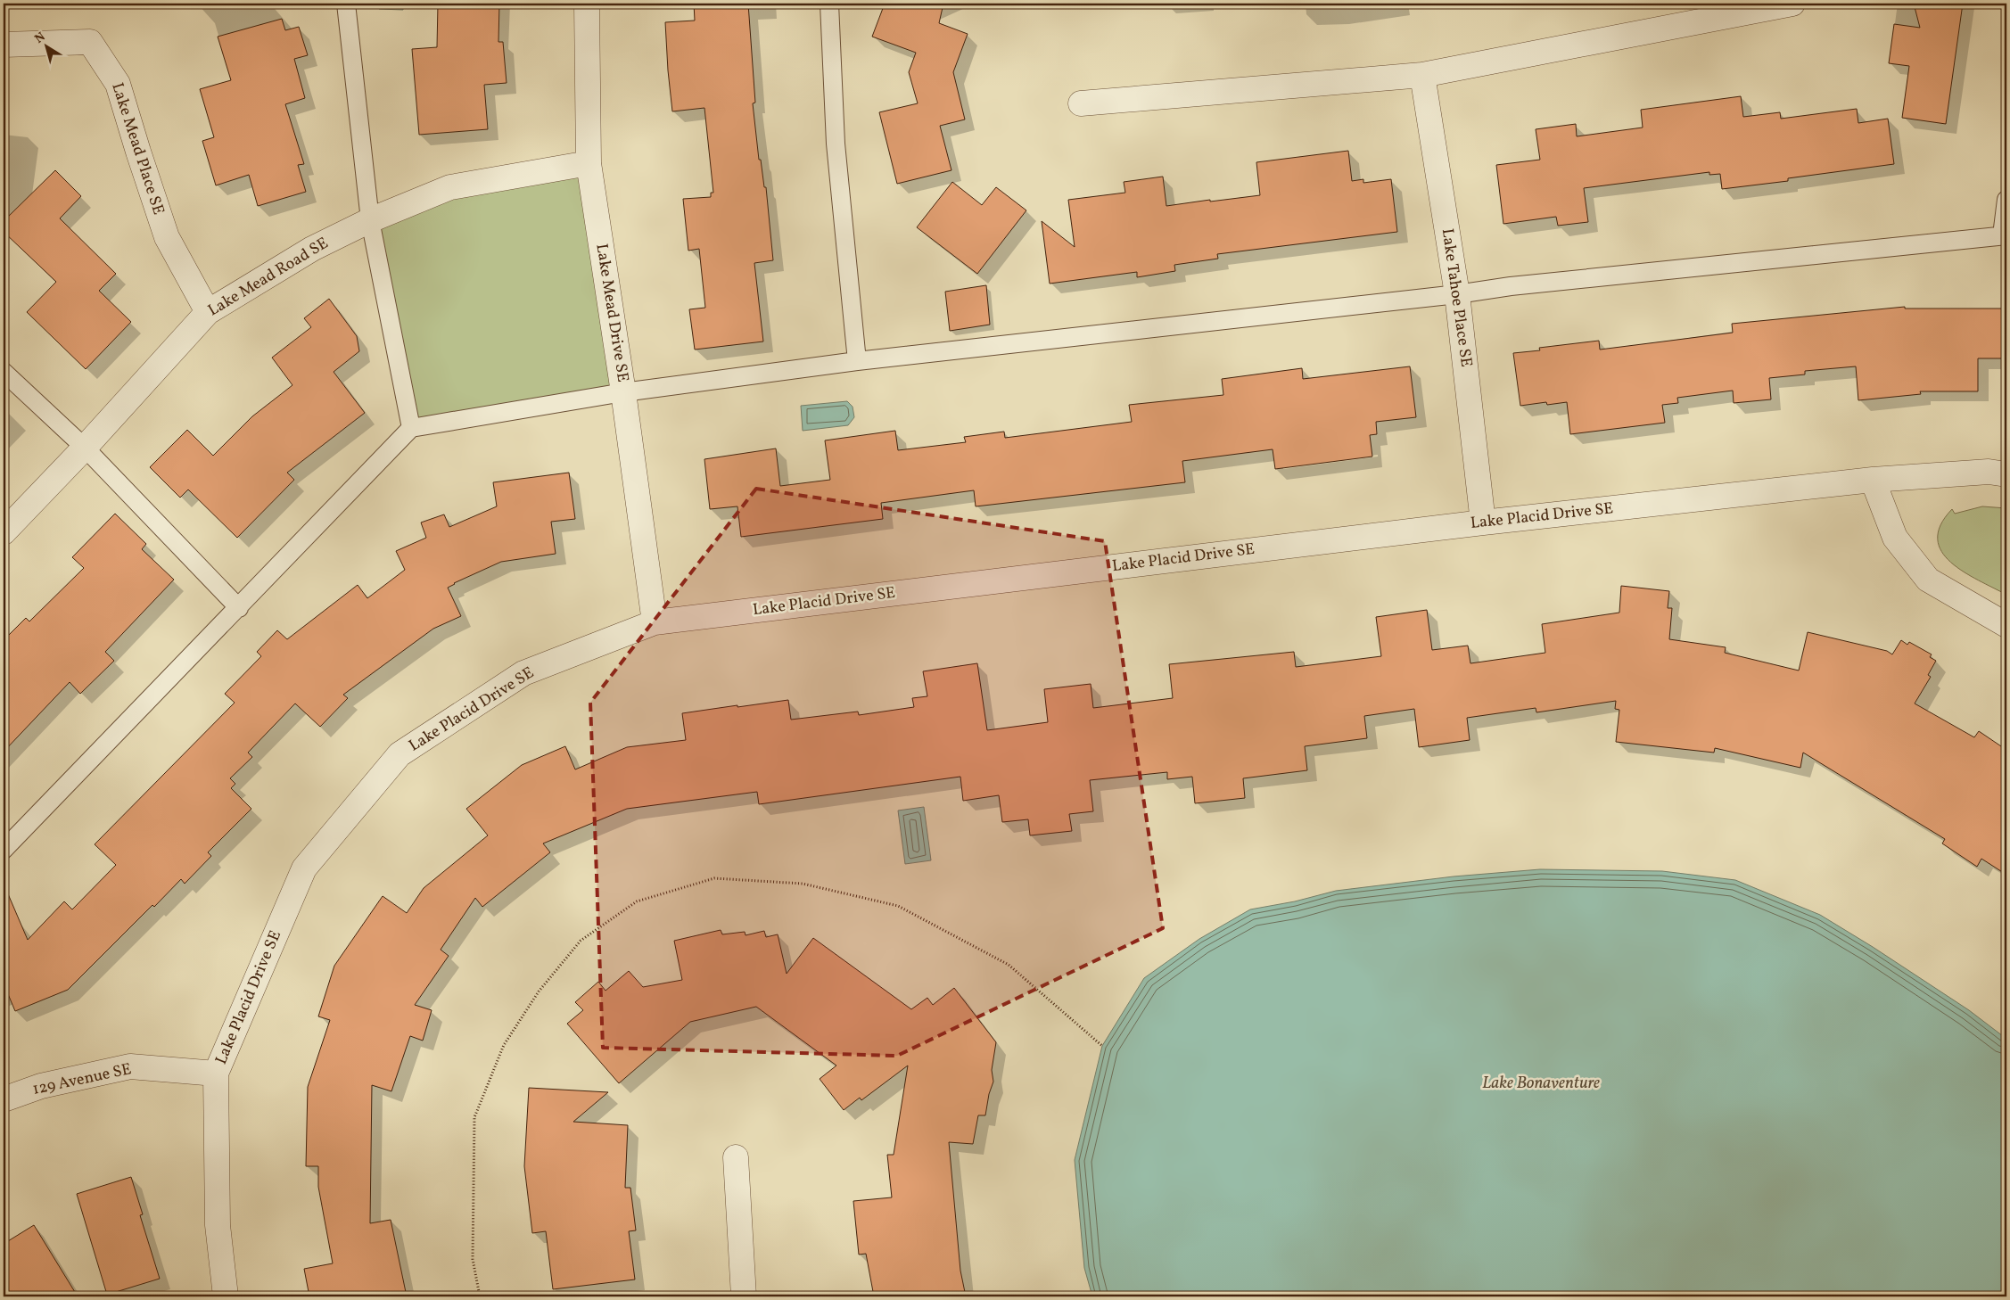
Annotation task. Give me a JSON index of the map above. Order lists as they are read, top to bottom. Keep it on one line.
{"streets":{"street":["Lake Mead Place SE","Lake Mead Road SE","Lake Tahoe Place SE","Lake Mead Drive SE","Lake Placid Drive SE","129 Avenue SE"]},"crossings":[["Lake Mead Place SE","Lake Mead Road SE"],["Lake Mead Road SE","Lake Mead Drive SE"],["Lake Tahoe Place SE","Lake Placid Drive SE"],["Lake Mead Drive SE","Lake Placid Drive SE"],["Lake Placid Drive SE","129 Avenue SE"]],"water":["Lake Bonaventure"],"north":"top left"}
